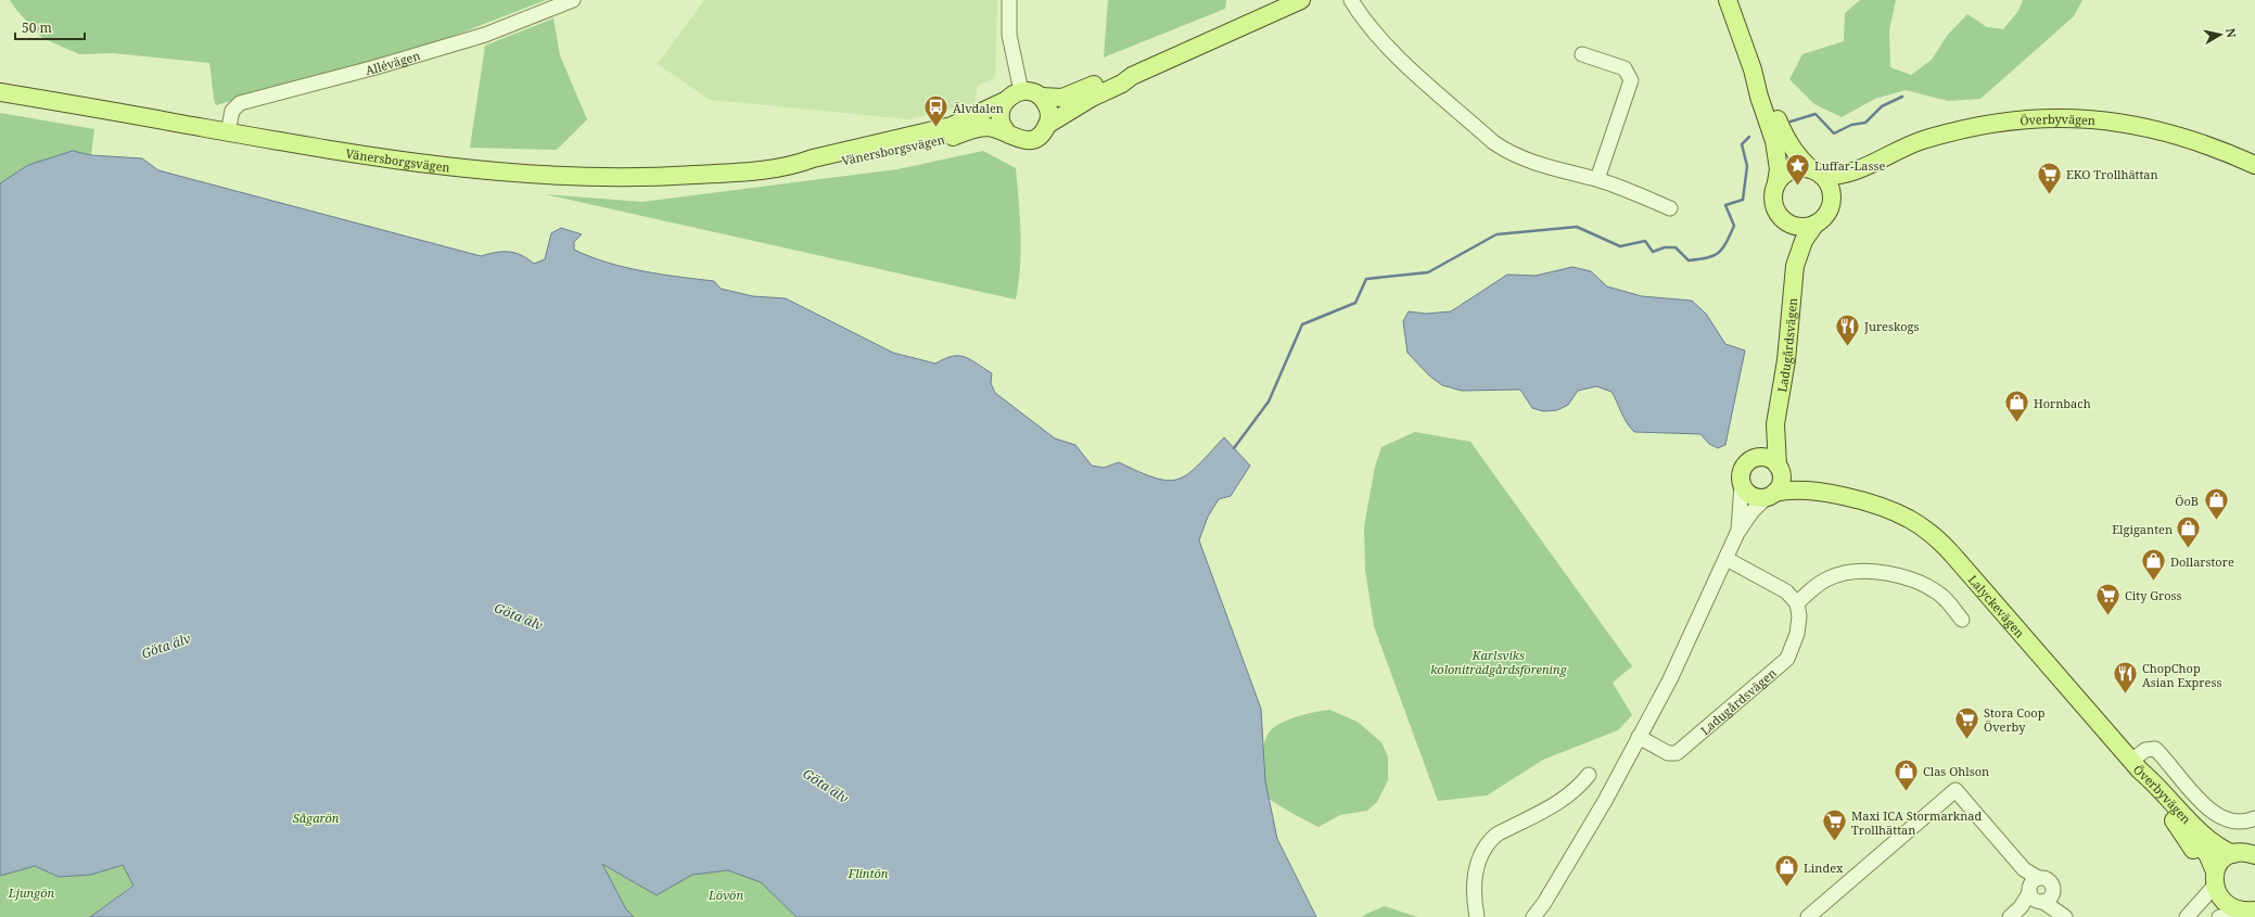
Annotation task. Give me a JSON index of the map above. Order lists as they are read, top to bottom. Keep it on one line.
{"streets":{"main road":["Överbyvägen","Vänersborgsvägen","Ladugårdsvägen","Lalyckevägen"],"street":["Allévägen"]},"crossings":[["Allévägen","Vänersborgsvägen"],["Överbyvägen","Ladugårdsvägen"],["Överbyvägen","Lalyckevägen"],["Ladugårdsvägen","Lalyckevägen"]],"water":["Göta älv"],"parks":["Karlsviks koloniträdgårdsförening","Sågarön","Flintön","Ljungön","Lövön"],"places":{"bus stop":["Älvdalen"],"place":["Luffar-Lasse"],"supermarket":["EKO Trollhättan","City Gross","Stora Coop Överby","Maxi ICA Stormarknad Trollhättan"],"restaurant":["Jureskogs","ChopChop Asian Express"],"shop":["Hornbach","ÖoB","Elgiganten","Dollarstore","Clas Ohlson","Lindex"]},"scale_bar":"50 m","north":"right"}
